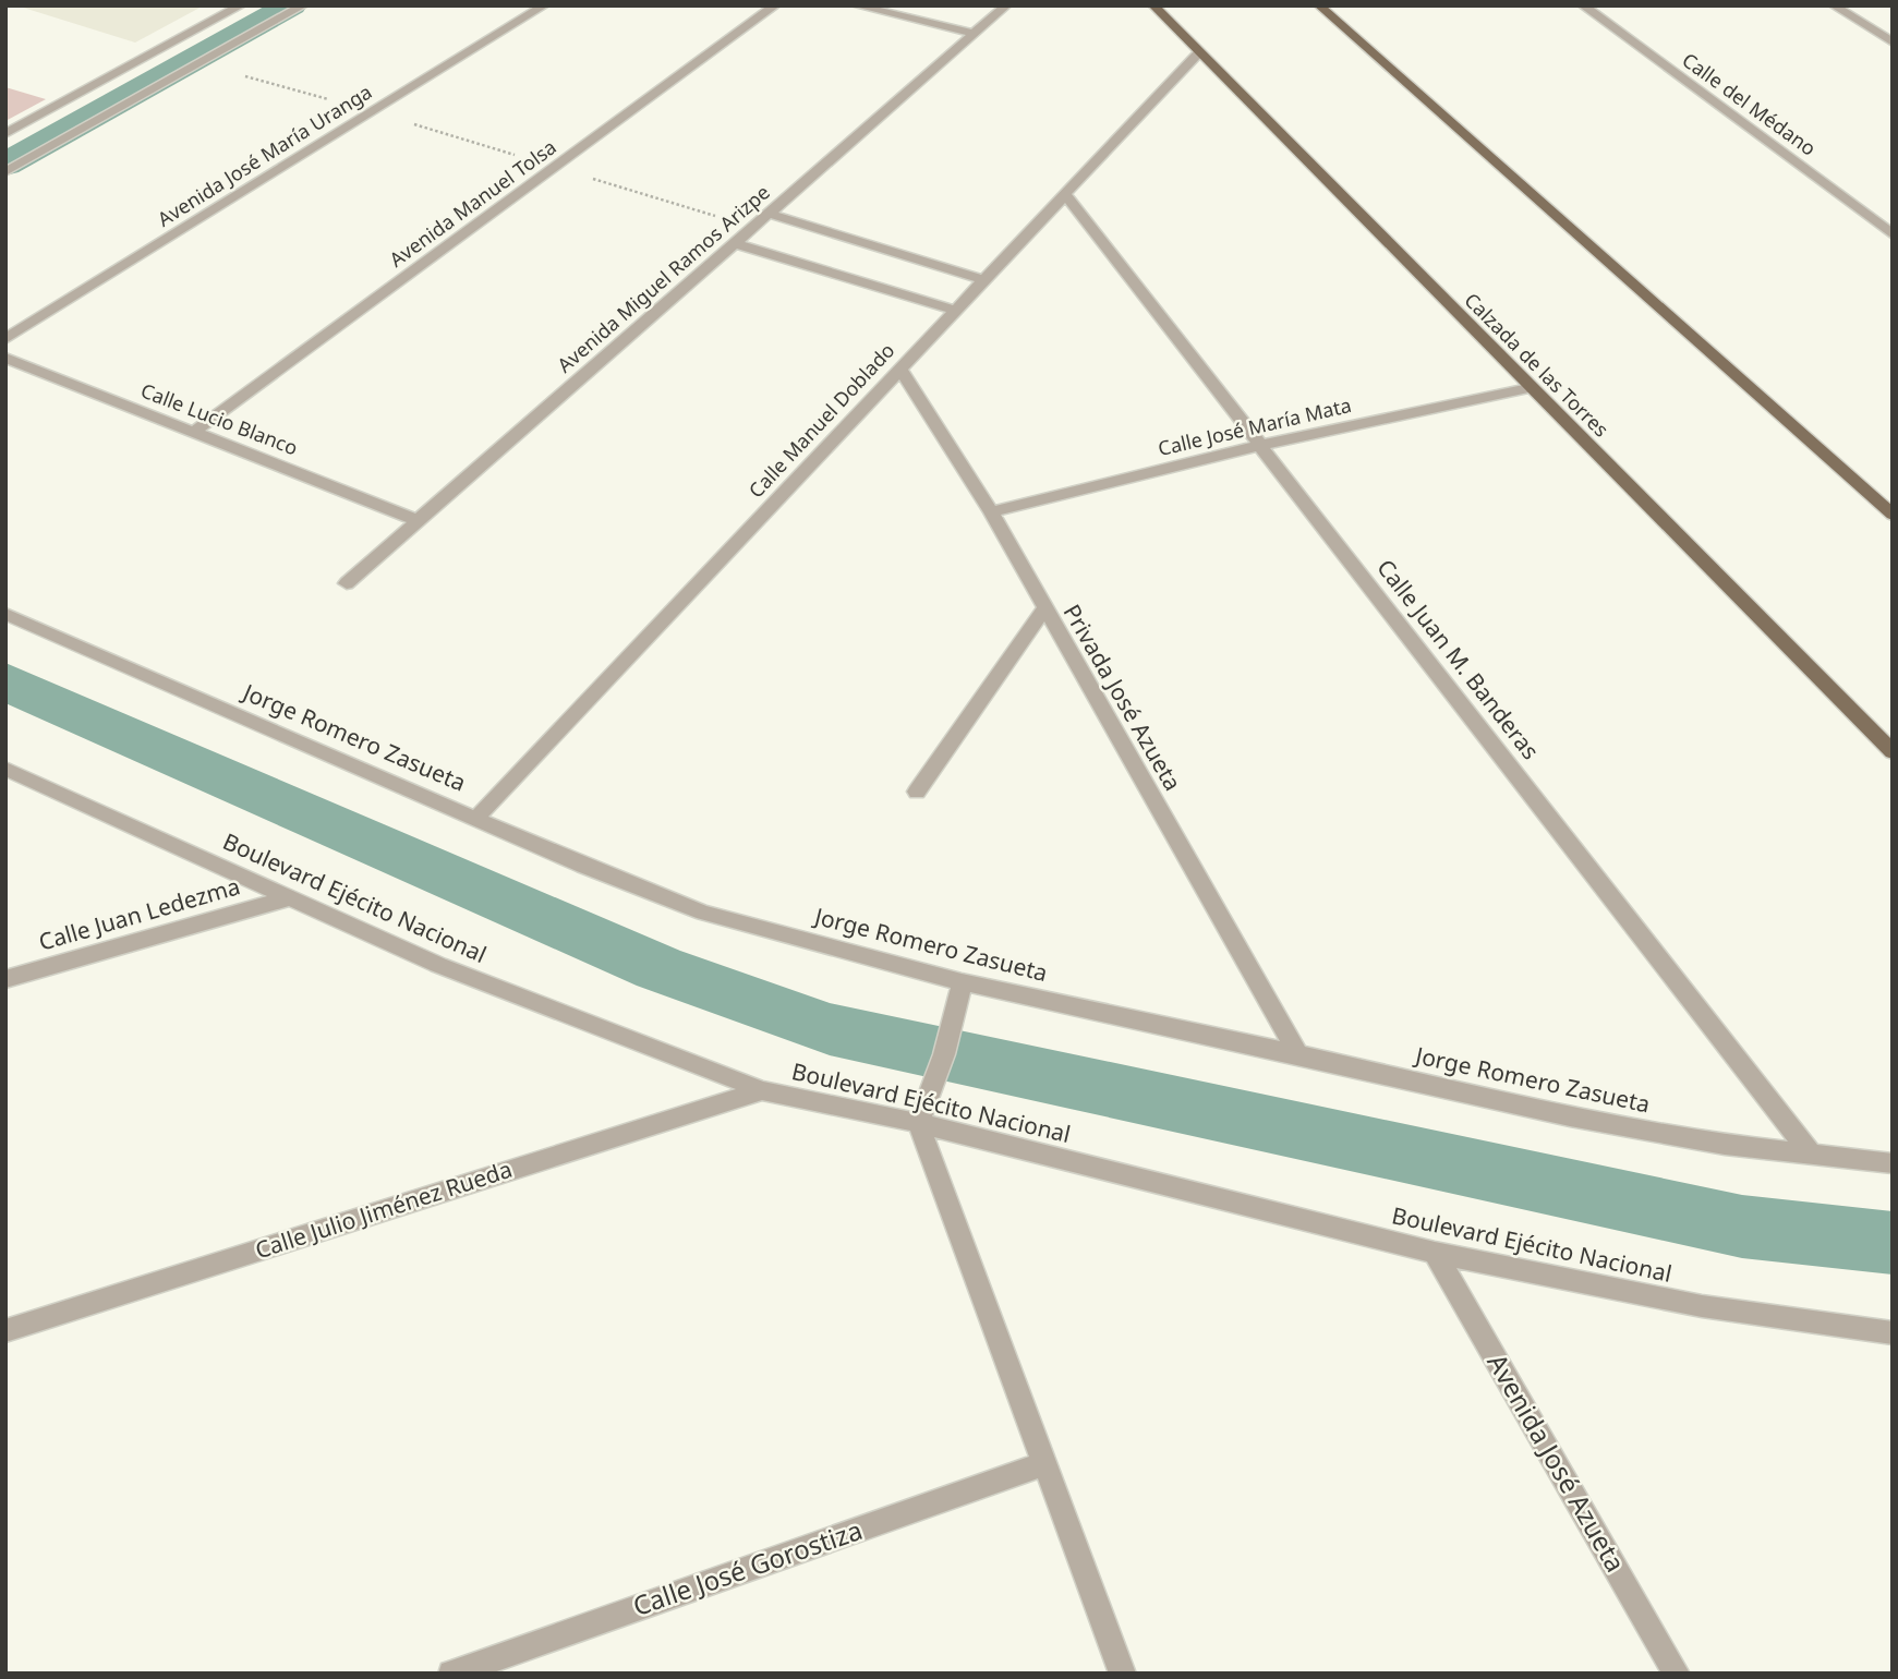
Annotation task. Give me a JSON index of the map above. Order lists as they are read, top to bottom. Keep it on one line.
{"streets":{"main road":["Calzada de las Torres"],"street":["Calle del Médano","Avenida José María Uranga","Avenida Manuel Tolsa","Avenida Miguel Ramos Arizpe","Calle Lucio Blanco","Calle Manuel Doblado","Calle José María Mata","Calle Juan M. Banderas","Privada José Azueta","Jorge Romero Zasueta","Boulevard Ejécito Nacional","Calle Juan Ledezma","Calle Julio Jiménez Rueda","Avenida José Azueta","Calle José Gorostiza"]},"crossings":[["Avenida Manuel Tolsa","Calle Lucio Blanco"],["Avenida Miguel Ramos Arizpe","Calle Lucio Blanco"],["Calzada de las Torres","Calle Manuel Doblado"],["Calzada de las Torres","Calle José María Mata"],["Calle Manuel Doblado","Calle Juan M. Banderas"],["Calle Manuel Doblado","Privada José Azueta"],["Calle Manuel Doblado","Jorge Romero Zasueta"],["Calle José María Mata","Calle Juan M. Banderas"],["Calle José María Mata","Privada José Azueta"],["Calle Juan M. Banderas","Jorge Romero Zasueta"],["Privada José Azueta","Jorge Romero Zasueta"],["Boulevard Ejécito Nacional","Calle Juan Ledezma"],["Boulevard Ejécito Nacional","Calle Julio Jiménez Rueda"],["Boulevard Ejécito Nacional","Avenida José Azueta"]]}
